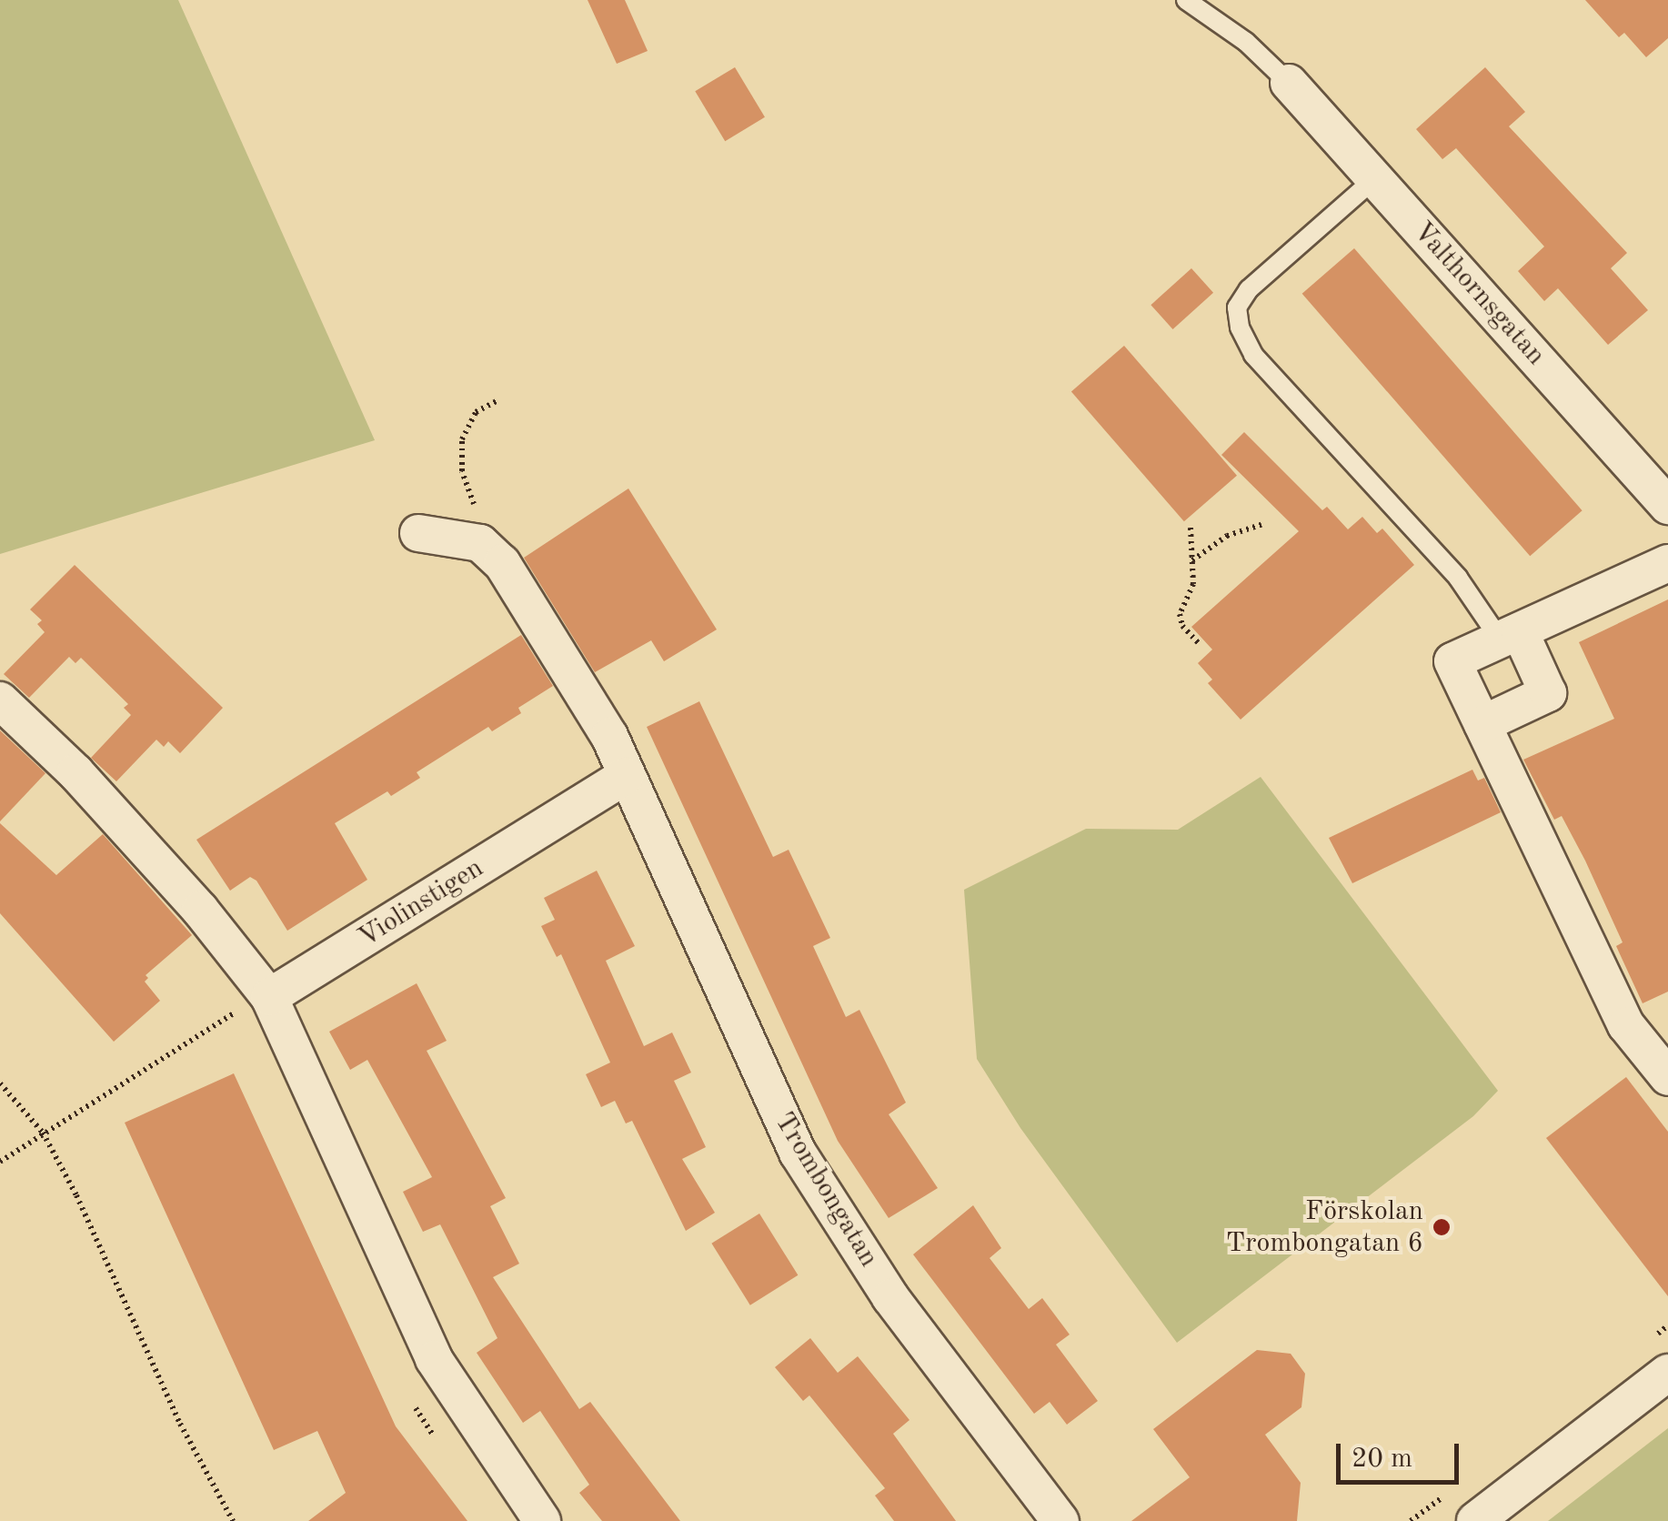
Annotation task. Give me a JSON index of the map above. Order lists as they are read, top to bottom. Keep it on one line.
{"streets":{"street":["Valthornsgatan","Violinstigen","Trombongatan"]},"crossings":[["Violinstigen","Trombongatan"]],"places":["Förskolan Trombongatan 6"],"scale_bar":"20 m"}
